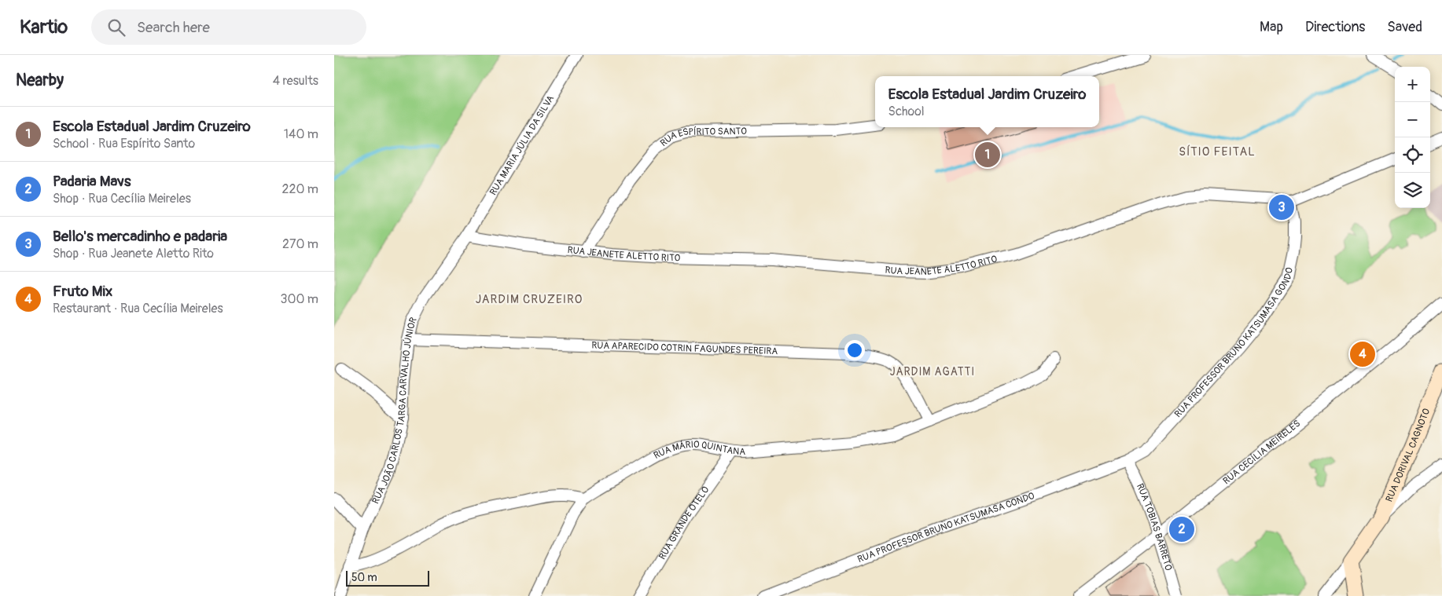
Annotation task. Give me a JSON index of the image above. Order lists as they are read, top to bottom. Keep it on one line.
{"streets":{"street":["RUA ESPÍRITO SANTO","RUA MARIA JÚLIA DA SILVA","RUA JEANETE ALETTO RITO","RUA PROFESSOR BRUNO KATSUMASA GONDO","RUA APARECIDO COTRIN FAGUNDES PEREIRA","RUA JOÃO CARLOS TARGA CARVALHO JÚNIOR","RUA CECÍLIA MEIRELES","RUA MÁRIO QUINTANA","RUA DORIVAL CAGNOTO","RUA GRANDE OTELO","RUA TOBIAS BARRETO","RUA PROFESSOR BRUNO KATSUMASA CONDO"]},"crossings":[["RUA ESPÍRITO SANTO","RUA JEANETE ALETTO RITO"],["RUA MARIA JÚLIA DA SILVA","RUA JEANETE ALETTO RITO"],["RUA MARIA JÚLIA DA SILVA","RUA JOÃO CARLOS TARGA CARVALHO JÚNIOR"],["RUA JEANETE ALETTO RITO","RUA PROFESSOR BRUNO KATSUMASA GONDO"],["RUA JEANETE ALETTO RITO","RUA JOÃO CARLOS TARGA CARVALHO JÚNIOR"],["RUA PROFESSOR BRUNO KATSUMASA GONDO","RUA TOBIAS BARRETO"],["RUA PROFESSOR BRUNO KATSUMASA GONDO","RUA PROFESSOR BRUNO KATSUMASA CONDO"],["RUA APARECIDO COTRIN FAGUNDES PEREIRA","RUA JOÃO CARLOS TARGA CARVALHO JÚNIOR"],["RUA APARECIDO COTRIN FAGUNDES PEREIRA","RUA MÁRIO QUINTANA"],["RUA CECÍLIA MEIRELES","RUA TOBIAS BARRETO"],["RUA MÁRIO QUINTANA","RUA GRANDE OTELO"],["RUA TOBIAS BARRETO","RUA PROFESSOR BRUNO KATSUMASA CONDO"]],"districts":["SÍTIO FEITAL","JARDIM CRUZEIRO","JARDIM AGATTI"],"scale_bar":"50 m","page":{"header":"Kartio","search":"Search here","nav":["Map","Directions","Saved"],"heading":["Nearby","4 results"],"map_buttons":["+","−"],"popup":["Escola Estadual Jardim Cruzeiro","School"],"list":[{"mark":"1","name":"Escola Estadual Jardim Cruzeiro","note":"School · Rua Espírito Santo","value":"140 m"},{"mark":"2","name":"Padaria Mavs","note":"Shop · Rua Cecília Meireles","value":"220 m"},{"mark":"3","name":"Bello's mercadinho e padaria","note":"Shop · Rua Jeanete Aletto Rito","value":"270 m"},{"mark":"4","name":"Fruto Mix","note":"Restaurant · Rua Cecília Meireles","value":"300 m"}],"pins":["1","3","4","2"],"scale":"50 m"}}
